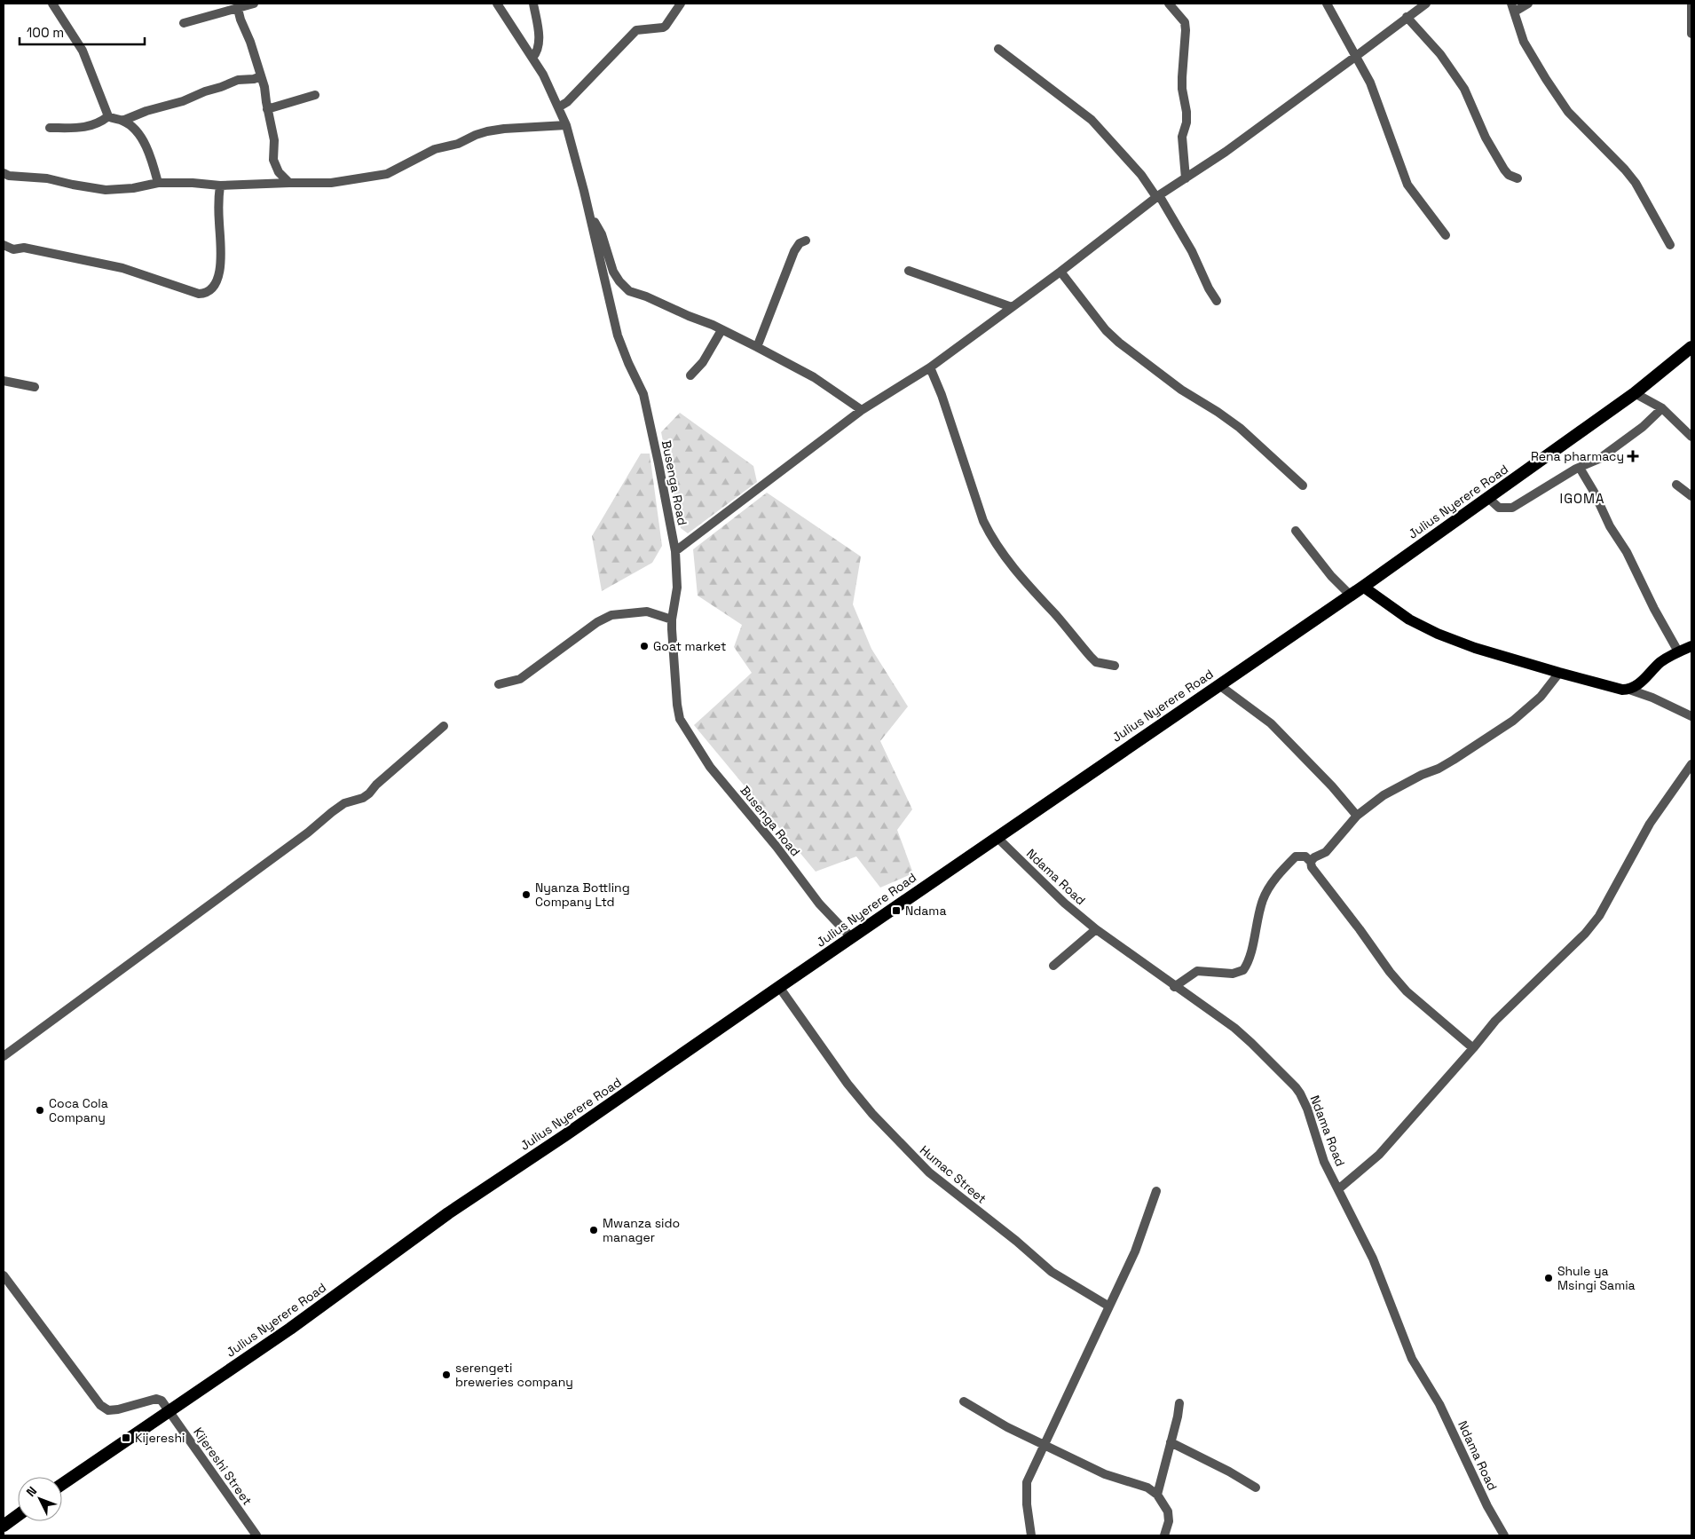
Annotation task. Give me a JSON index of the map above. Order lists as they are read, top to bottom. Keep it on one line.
{"streets":{"highway":["Julius Nyerere Road"],"street":["Busenga Road","Ndama Road","Humac Street","Kijereshi Street"]},"crossings":[["Busenga Road","Julius Nyerere Road"],["Julius Nyerere Road","Ndama Road"],["Julius Nyerere Road","Humac Street"],["Julius Nyerere Road","Kijereshi Street"]],"districts":["IGOMA"],"places":{"health":["Rena pharmacy"],"other":["Goat market","Nyanza Bottling Company Ltd","Coca Cola Company","Mwanza sido manager","Shule ya Msingi Samia","serengeti breweries company"],"transit":["Ndama","Kijereshi"]},"scale_bar":"100 m","north":"top left"}
